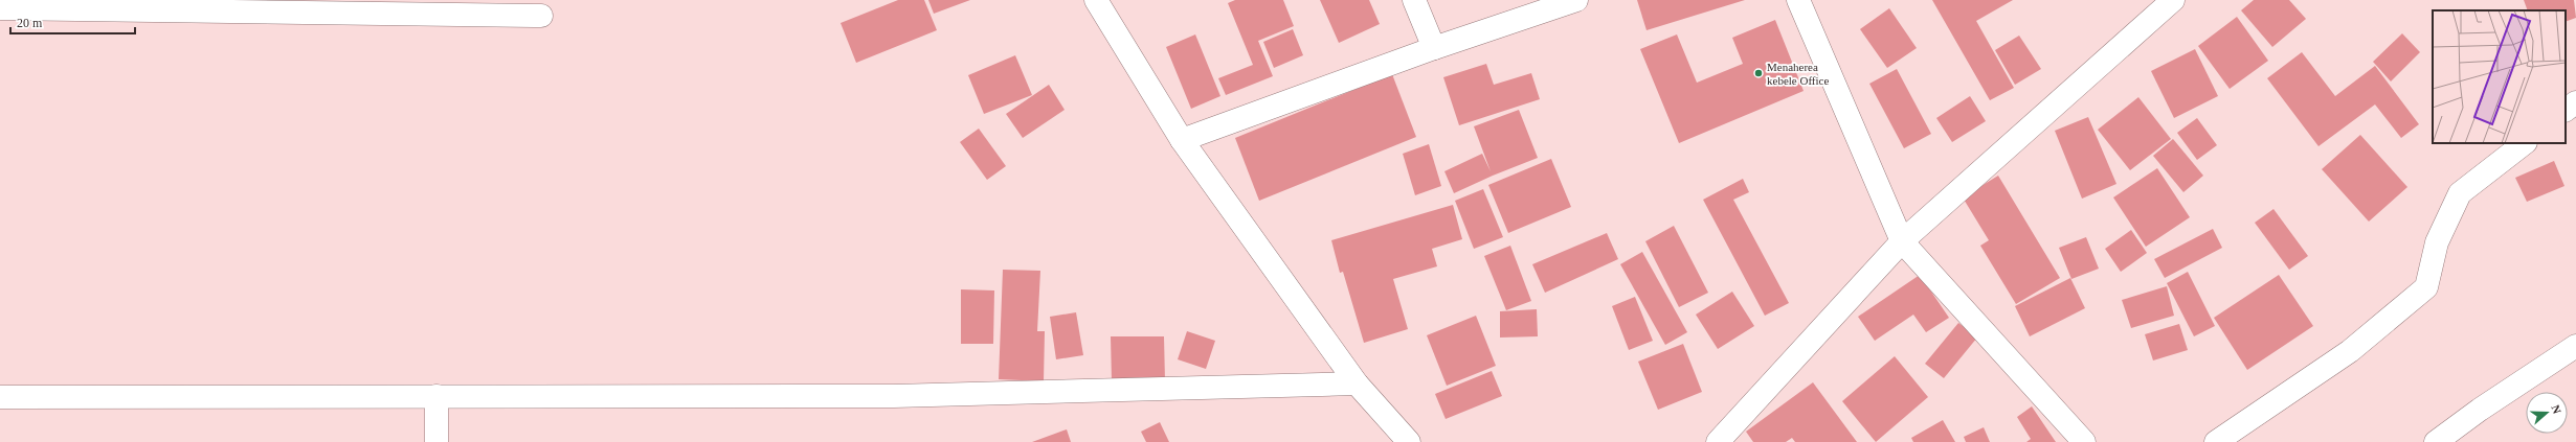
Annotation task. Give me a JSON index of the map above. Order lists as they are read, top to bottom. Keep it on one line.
{"places":["Menaherea kebele Office"],"scale_bar":"20 m","north":"right"}
